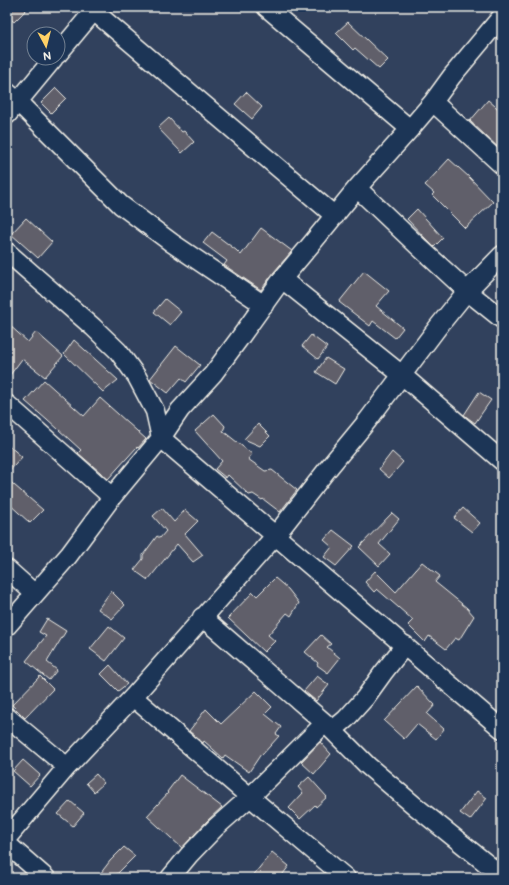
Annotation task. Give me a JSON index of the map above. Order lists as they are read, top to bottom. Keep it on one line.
{"north":"bottom"}
